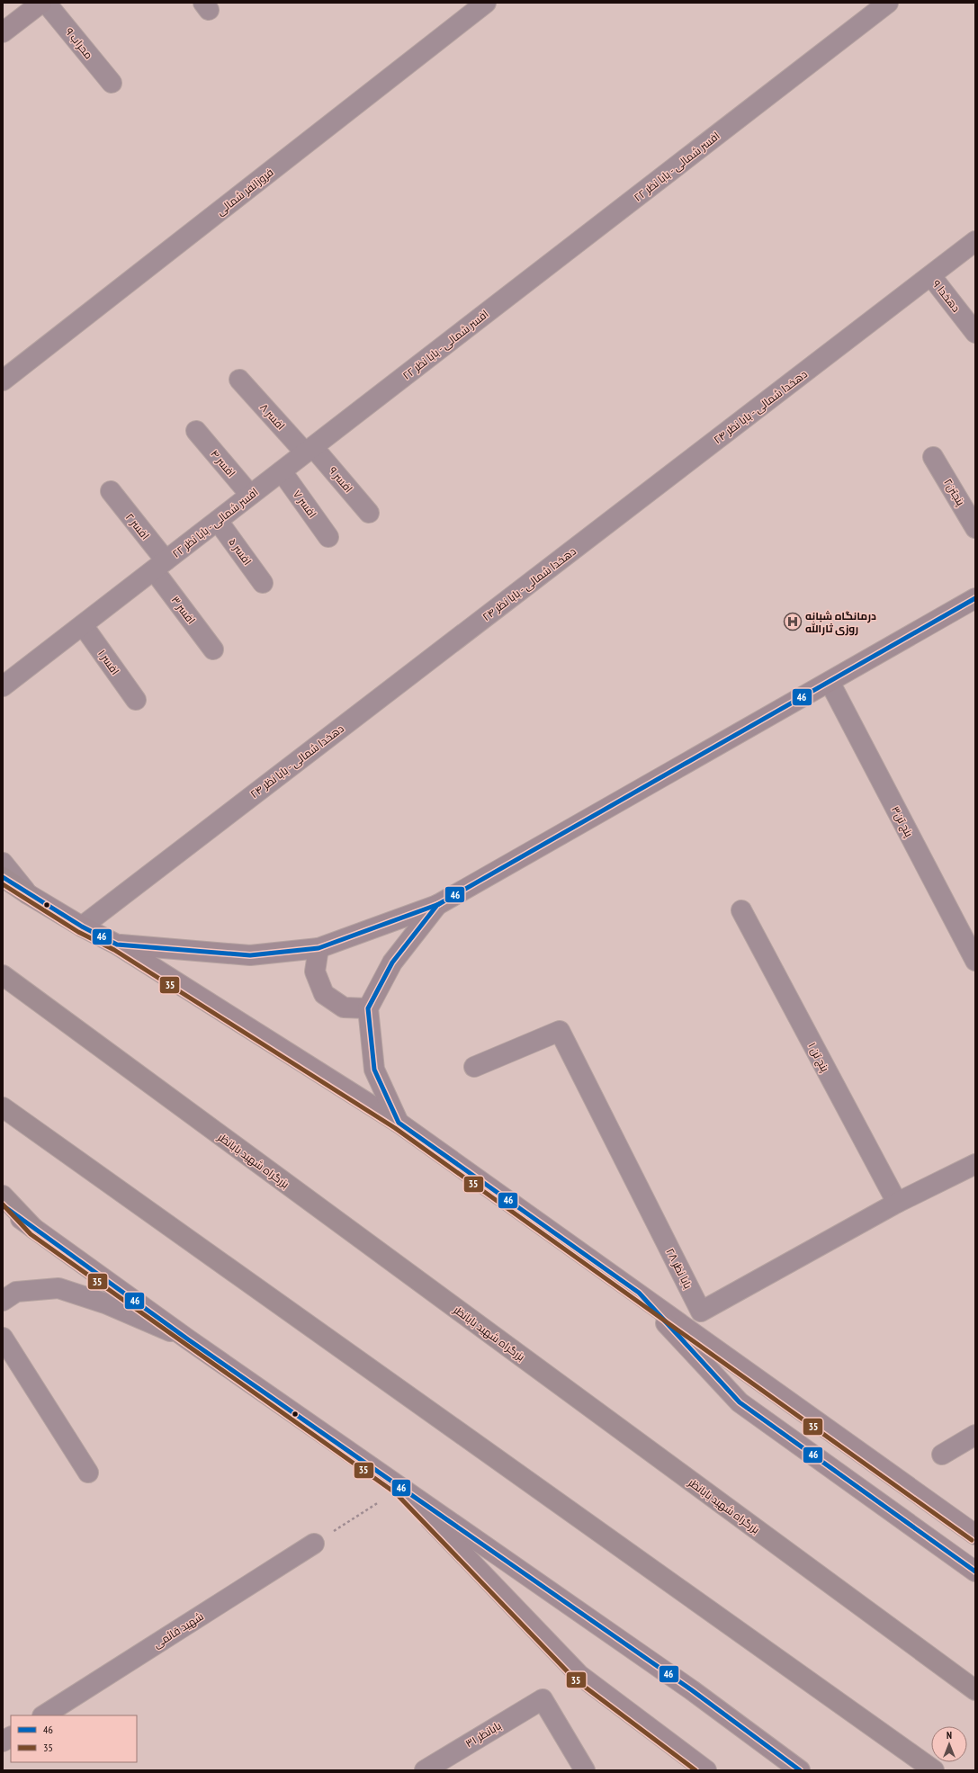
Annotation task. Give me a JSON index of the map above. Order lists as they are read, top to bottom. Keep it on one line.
{"streets":{"highway":["بزرگراه شهید بابانظر"],"street":["محراب ۹","افسر شمالی - بابا نظر ۲۲","فروزانفر شمالی","دهخدا ۹","دهخدا شمالی - بابا نظر ۲۴","افسر ۸","افسر ۴","افسر ۹","پنجتن۲","افسر ۷","افسر ۲","افسر ۵","افسر ۳","افسر ۱","پنج تن۳","پنج تن ۱","بابا نظر ۲۸","شهید قائمی","بابانظر ۳۱"]},"crossings":[["افسر شمالی - بابا نظر ۲۲","افسر ۸"],["افسر شمالی - بابا نظر ۲۲","افسر ۴"],["افسر شمالی - بابا نظر ۲۲","افسر ۹"],["افسر شمالی - بابا نظر ۲۲","افسر ۷"],["افسر شمالی - بابا نظر ۲۲","افسر ۲"],["افسر شمالی - بابا نظر ۲۲","افسر ۵"],["افسر شمالی - بابا نظر ۲۲","افسر ۳"],["افسر شمالی - بابا نظر ۲۲","افسر ۱"],["دهخدا ۹","دهخدا شمالی - بابا نظر ۲۴"],["افسر ۸","افسر ۹"],["افسر ۲","افسر ۳"],["پنج تن ۱","بابا نظر ۲۸"]],"places":{"hospital":["درمانگاه شبانه روزی ثارالله"]},"lines":["transit line 46","transit line 35"],"legend":["46","35"],"north":"top"}
